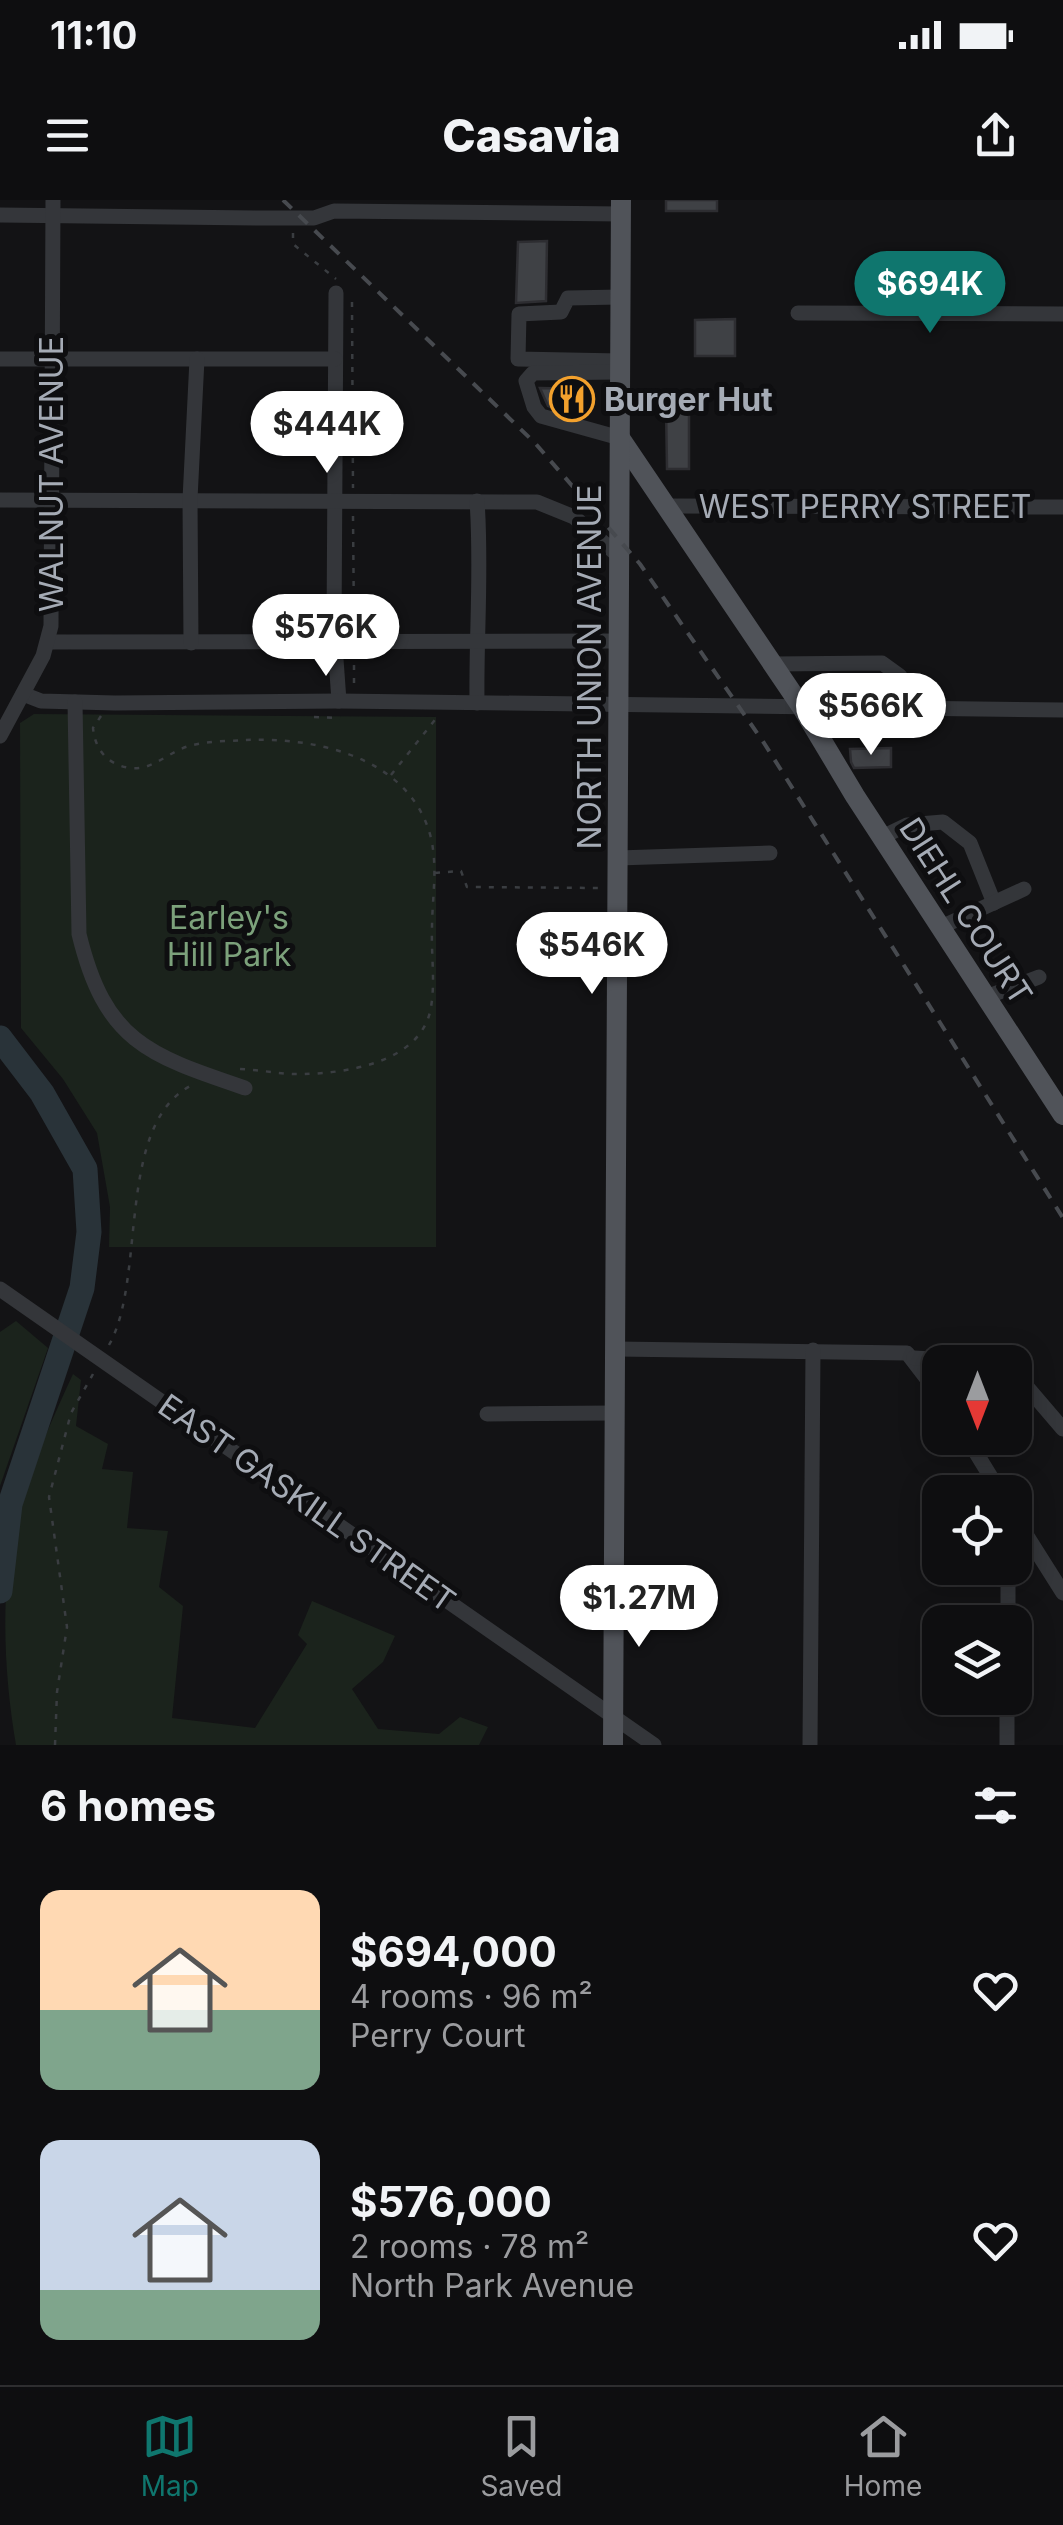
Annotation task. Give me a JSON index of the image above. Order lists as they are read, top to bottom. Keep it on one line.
{"streets":{"main road":["NORTH UNION AVENUE","DIEHL COURT"],"street":["WALNUT AVENUE","WEST PERRY STREET","EAST GASKILL STREET"]},"crossings":[["WEST PERRY STREET","DIEHL COURT"],["NORTH UNION AVENUE","DIEHL COURT"],["NORTH UNION AVENUE","EAST GASKILL STREET"]],"parks":["Earley's Hill Park"],"places":{"restaurant":["Burger Hut"]},"north":"bottom","page":{"status":"11:10","header":"Casavia","price":["$694K","$444K","$576K","$566K","$546K","$1.27M"],"heading":"6 homes","list":[{"name":"$694,000","note":"4 rooms · 96 m² · Perry Court"},{"name":"$576,000","note":"2 rooms · 78 m² · North Park Avenue"}],"tabs":["Map","Saved","Home"]}}
